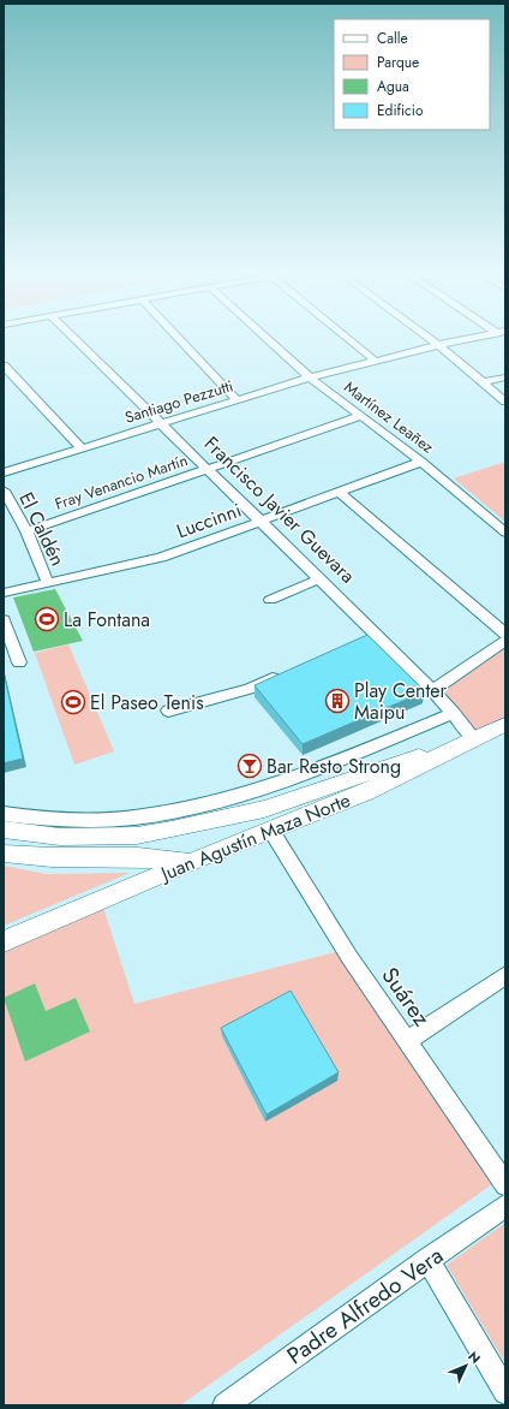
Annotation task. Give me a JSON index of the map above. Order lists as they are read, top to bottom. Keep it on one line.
{"streets":{"main road":["Juan Agustín Maza Norte"],"street":["Santiago Pezzutti","Martínez Leañez","Fray Venancio Martín","Francisco Javier Guevara","Luccinni","El Caldén","Suárez","Padre Alfredo Vera"]},"crossings":[["Santiago Pezzutti","Martínez Leañez"],["Santiago Pezzutti","Francisco Javier Guevara"],["Martínez Leañez","Fray Venancio Martín"],["Martínez Leañez","Luccinni"],["Fray Venancio Martín","Francisco Javier Guevara"],["Fray Venancio Martín","El Caldén"],["Francisco Javier Guevara","Luccinni"],["Francisco Javier Guevara","Juan Agustín Maza Norte"],["Luccinni","El Caldén"],["Juan Agustín Maza Norte","Suárez"]],"places":{"sports":["La Fontana","El Paseo Tenis"],"building":["Play Center Maipu"],"bar":["Bar Resto Strong"]},"legend":["Calle","Parque","Agua","Edificio"],"north":"top right"}
